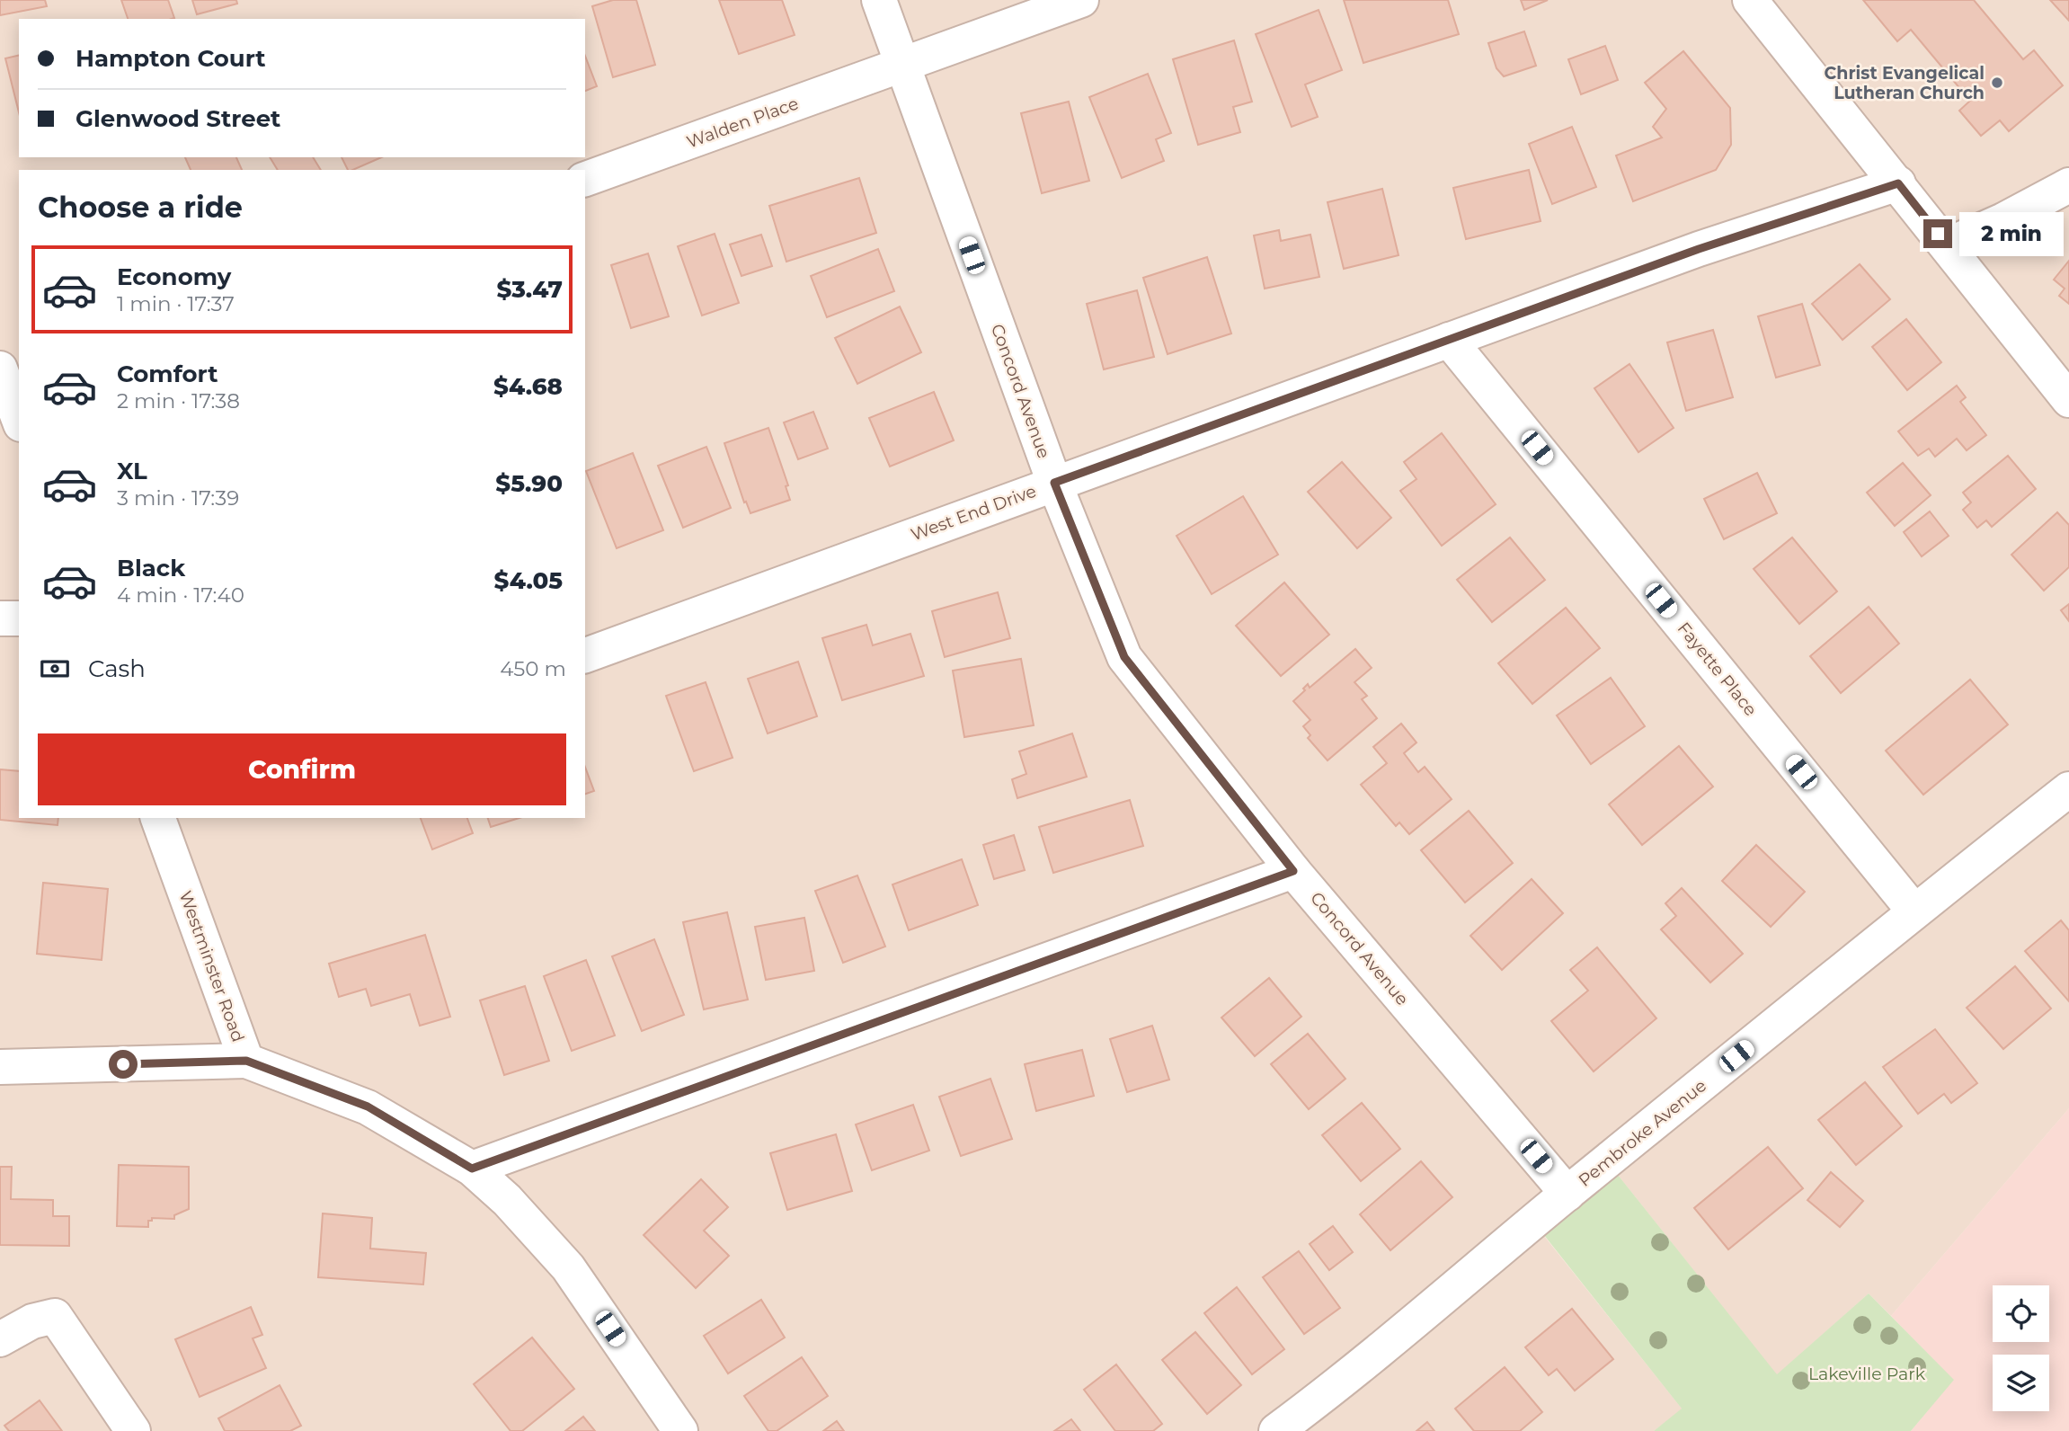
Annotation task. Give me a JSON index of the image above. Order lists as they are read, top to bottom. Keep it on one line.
{"streets":{"street":["Walden Place","Concord Avenue","West End Drive","Fayette Place","Westminster Road","Pembroke Avenue"]},"crossings":[["Walden Place","Concord Avenue"],["Concord Avenue","West End Drive"],["Concord Avenue","Pembroke Avenue"],["West End Drive","Fayette Place"],["Fayette Place","Pembroke Avenue"]],"parks":["Lakeville Park"],"places":["Christ Evangelical Lutheran Church"],"page":{"banner":["Hampton Court","Glenwood Street"],"heading":"Choose a ride","bubble":"2 min","list":[{"name":"Economy","note":"1 min · 17:37","value":"$3.47"},{"name":"Comfort","note":"2 min · 17:38","value":"$4.68"},{"name":"XL","note":"3 min · 17:39","value":"$5.90"},{"name":"Black","note":"4 min · 17:40","value":"$4.05"}],"pay":["Cash","450 m"],"buttons":"Confirm"}}
